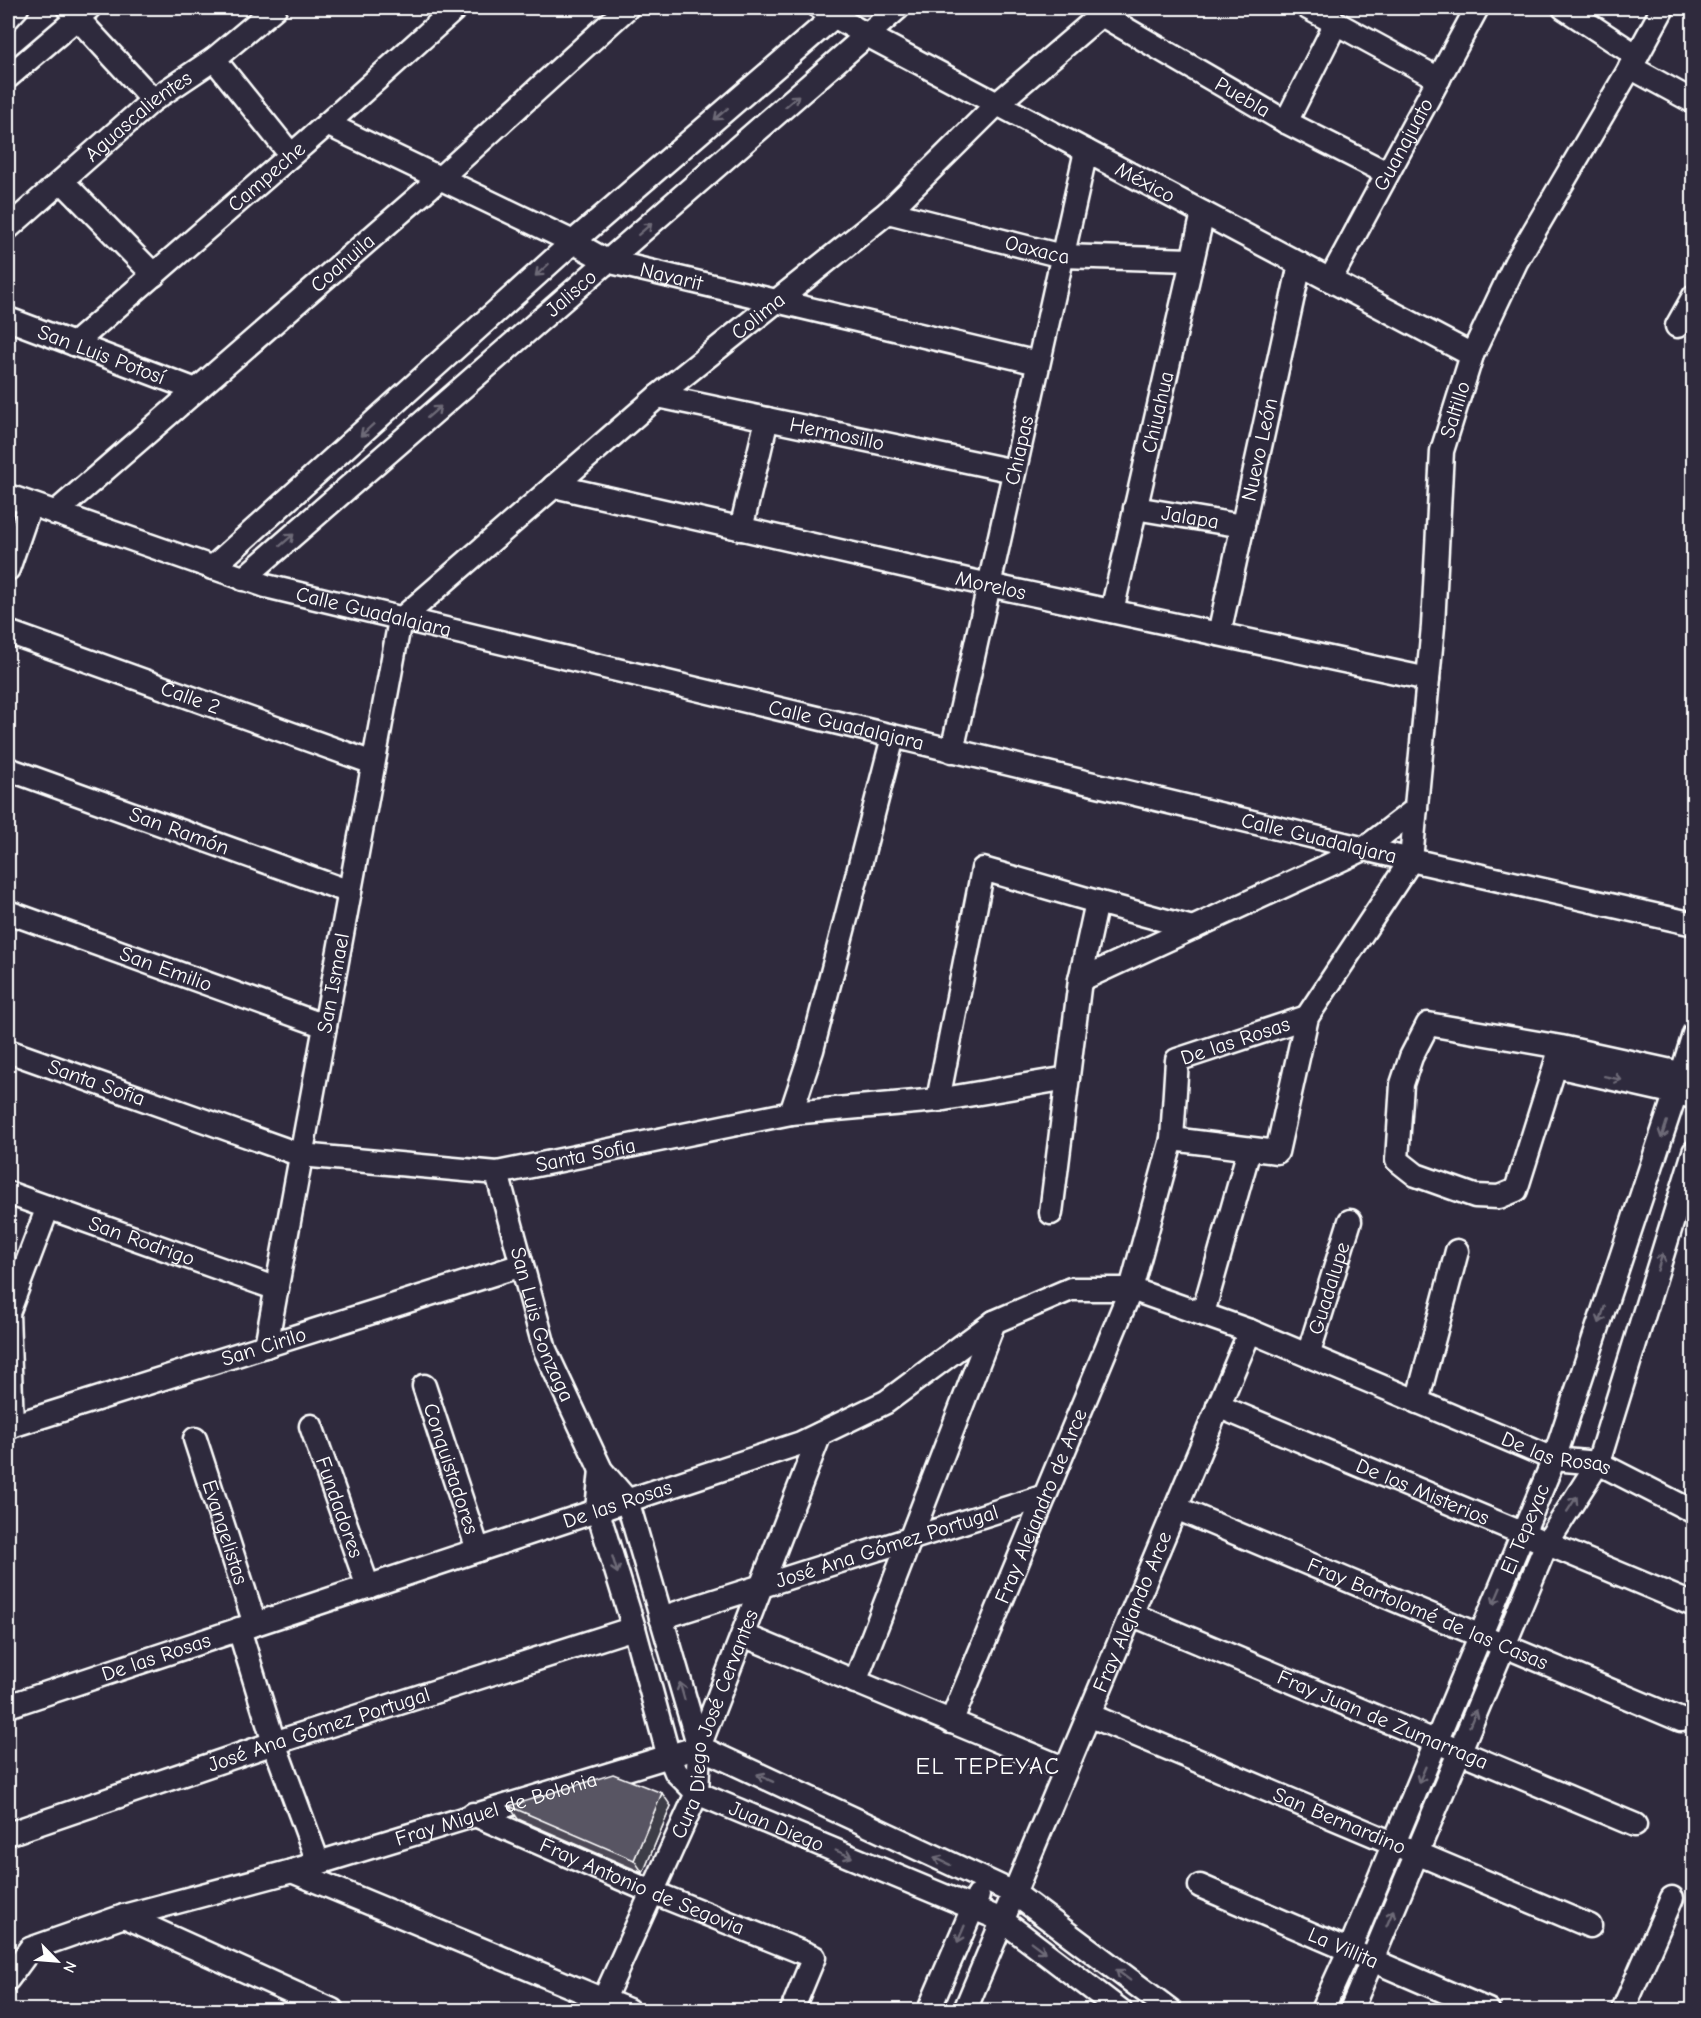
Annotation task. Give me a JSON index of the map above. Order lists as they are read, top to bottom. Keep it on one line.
{"streets":{"street":["Puebla","Aguascalientes","Guanajuato","Campeche","México","Oaxaca","Coahuila","Nayarit","Jalisco","Colima","San Luis Potosí","Saltillo","Chiuahua","Hermosillo","Nuevo León","Chiapas","Jalapa","Morelos","Calle Guadalajara","Calle 2","San Ramón","San Emilio","San Ismael","De las Rosas","Santa Sofia","San Rodrigo","Guadalupe","San Luis Gonzaga","San Cirilo","Conquistadores","De los Misterios","Fray Alejandro de Arce","Fundadores","El Tepeyac","Evangelistas","José Ana Gómez Portugal","Fray Alejando Arce","Fray Bartolomé de las Casas","Fray Juan de Zumarraga","Cura Diego José Cervantes","Fray Miguel de Bolonia","San Bernardino","Juan Diego","Fray Antonio de Segovia","La Villita"]},"crossings":[["Puebla","Guanajuato"],["Puebla","Colima"],["Guanajuato","México"],["Campeche","Nayarit"],["Campeche","San Luis Potosí"],["México","Jalisco"],["México","Colima"],["México","Saltillo"],["México","Chiuahua"],["México","Nuevo León"],["México","Chiapas"],["Oaxaca","Colima"],["Oaxaca","Chiuahua"],["Oaxaca","Chiapas"],["Coahuila","Nayarit"],["Coahuila","San Luis Potosí"],["Coahuila","Calle Guadalajara"],["Nayarit","Jalisco"],["Nayarit","Colima"],["Nayarit","Chiapas"],["Jalisco","Calle Guadalajara"],["Colima","Hermosillo"],["Colima","Morelos"],["Colima","Calle Guadalajara"],["Colima","San Ismael"],["Saltillo","Morelos"],["Saltillo","Calle Guadalajara"],["Saltillo","De las Rosas"],["Chiuahua","Jalapa"],["Chiuahua","Morelos"],["Hermosillo","Chiapas"],["Nuevo León","Jalapa"],["Nuevo León","Morelos"],["Chiapas","Morelos"],["Chiapas","Calle Guadalajara"],["Calle Guadalajara","San Ismael"],["Calle Guadalajara","De las Rosas"],["Calle 2","San Ismael"],["San Ramón","San Ismael"],["San Emilio","San Ismael"],["San Ismael","Santa Sofia"],["San Ismael","San Rodrigo"],["San Ismael","San Cirilo"],["De las Rosas","Guadalupe"],["De las Rosas","San Luis Gonzaga"],["De las Rosas","Conquistadores"],["De las Rosas","Fray Alejandro de Arce"],["De las Rosas","Fundadores"],["De las Rosas","El Tepeyac"],["De las Rosas","Evangelistas"],["De las Rosas","Fray Alejando Arce"],["De las Rosas","Cura Diego José Cervantes"],["De las Rosas","Juan Diego"],["Santa Sofia","San Luis Gonzaga"],["San Luis Gonzaga","San Cirilo"],["San Luis Gonzaga","José Ana Gómez Portugal"],["San Luis Gonzaga","Cura Diego José Cervantes"],["San Luis Gonzaga","Fray Miguel de Bolonia"],["San Luis Gonzaga","Juan Diego"],["De los Misterios","El Tepeyac"],["De los Misterios","Fray Alejando Arce"],["Fray Alejandro de Arce","José Ana Gómez Portugal"],["El Tepeyac","Fray Bartolomé de las Casas"],["El Tepeyac","Fray Juan de Zumarraga"],["El Tepeyac","San Bernardino"],["El Tepeyac","La Villita"],["Evangelistas","José Ana Gómez Portugal"],["Evangelistas","Fray Miguel de Bolonia"],["José Ana Gómez Portugal","Cura Diego José Cervantes"],["José Ana Gómez Portugal","Juan Diego"],["Fray Alejando Arce","Fray Bartolomé de las Casas"],["Fray Alejando Arce","Fray Juan de Zumarraga"],["Fray Alejando Arce","San Bernardino"],["Fray Alejando Arce","Juan Diego"],["Cura Diego José Cervantes","Fray Miguel de Bolonia"],["Cura Diego José Cervantes","Juan Diego"],["Cura Diego José Cervantes","Fray Antonio de Segovia"],["Fray Miguel de Bolonia","Juan Diego"],["Fray Miguel de Bolonia","Fray Antonio de Segovia"]],"districts":["EL TEPEYAC"],"north":"bottom right"}
